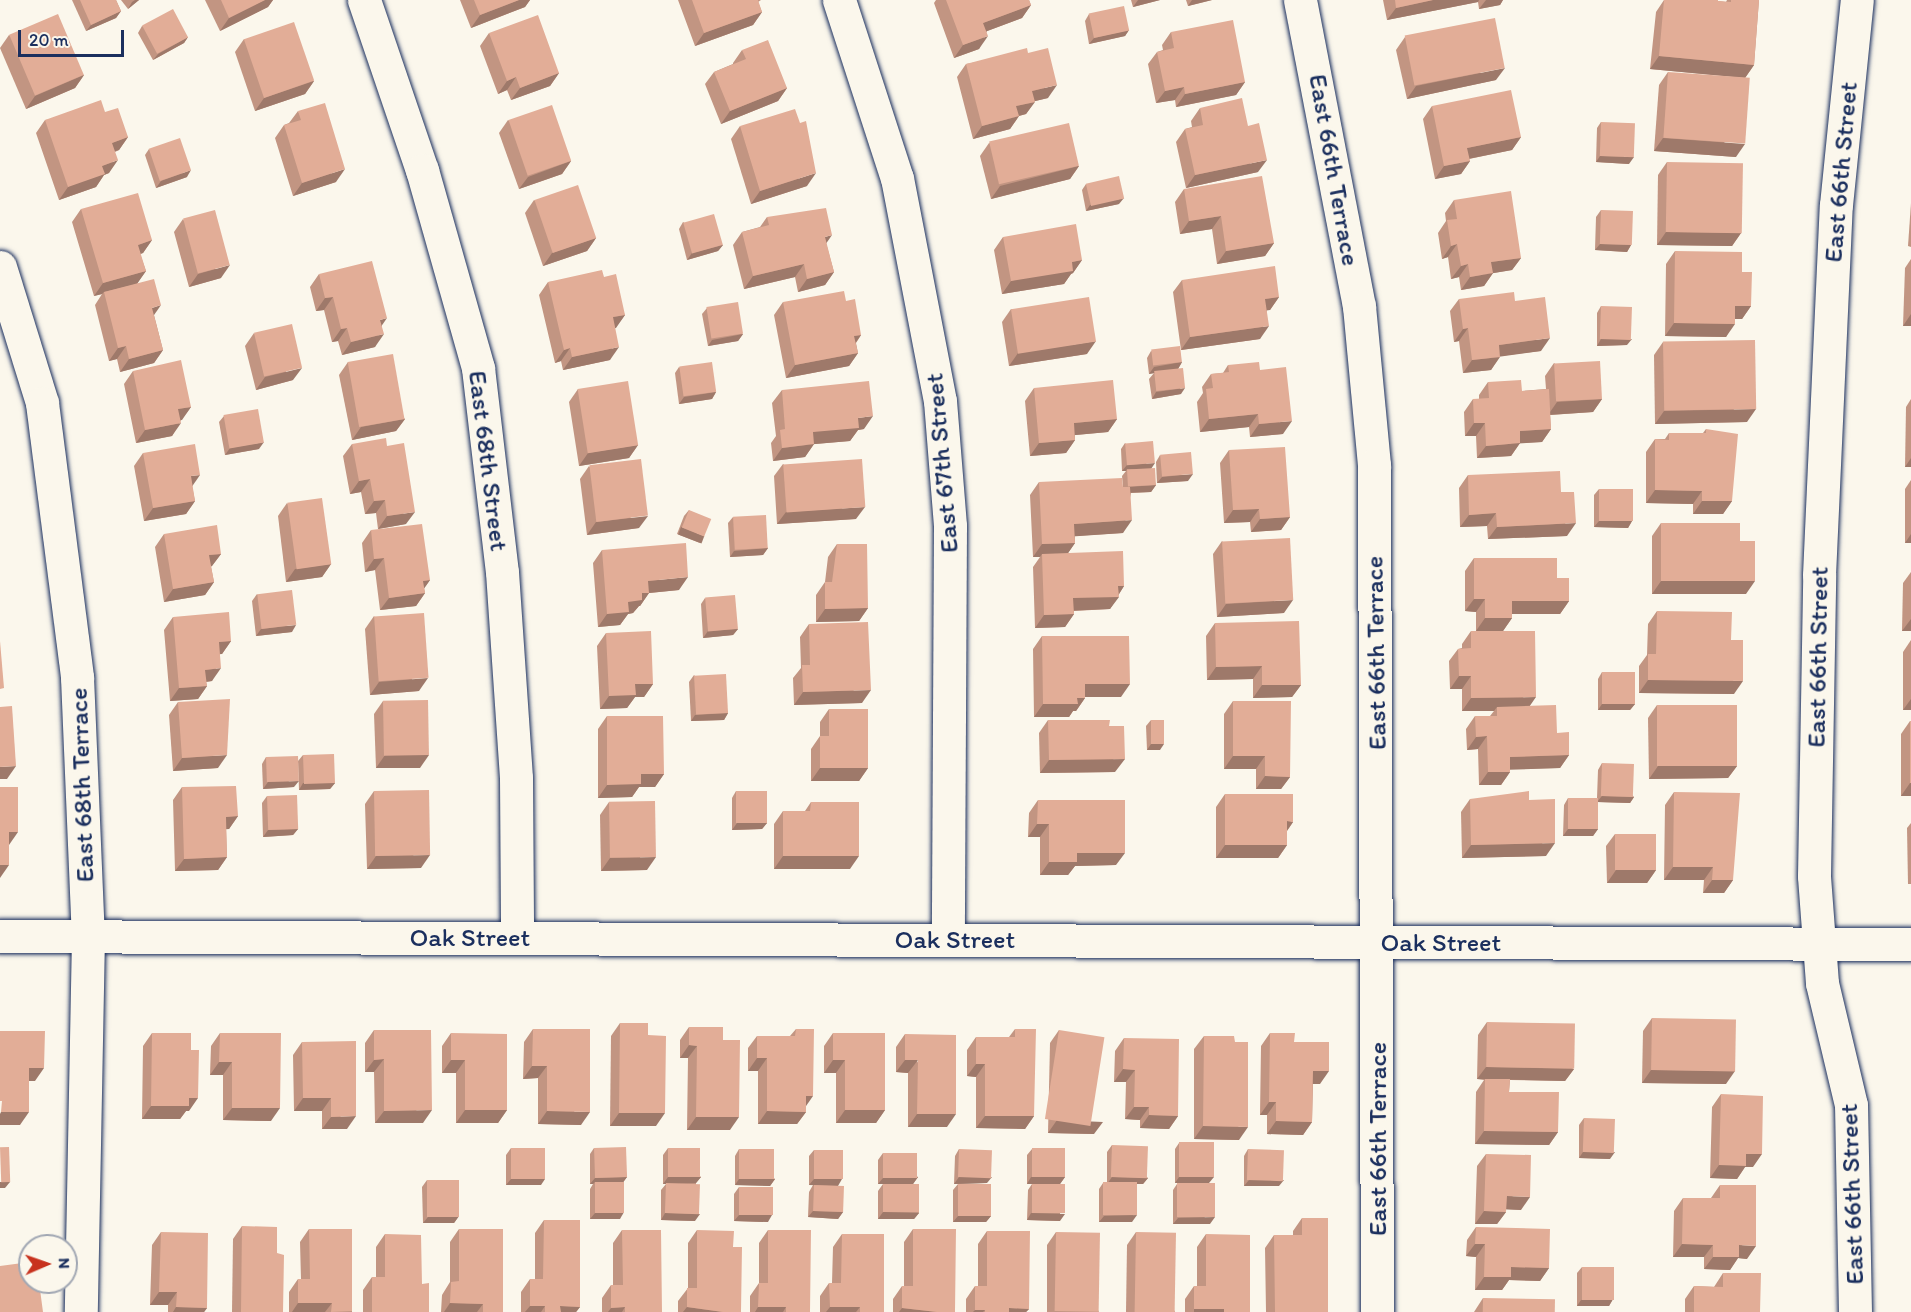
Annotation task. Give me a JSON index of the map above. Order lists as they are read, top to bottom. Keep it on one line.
{"streets":{"street":["East 66th Terrace","East 66th Street","East 68th Street","East 67th Street","East 68th Terrace","Oak Street"]},"crossings":[["East 66th Terrace","Oak Street"],["East 66th Street","Oak Street"],["East 68th Street","Oak Street"],["East 67th Street","Oak Street"],["East 68th Terrace","Oak Street"]],"scale_bar":"20 m","north":"right"}
